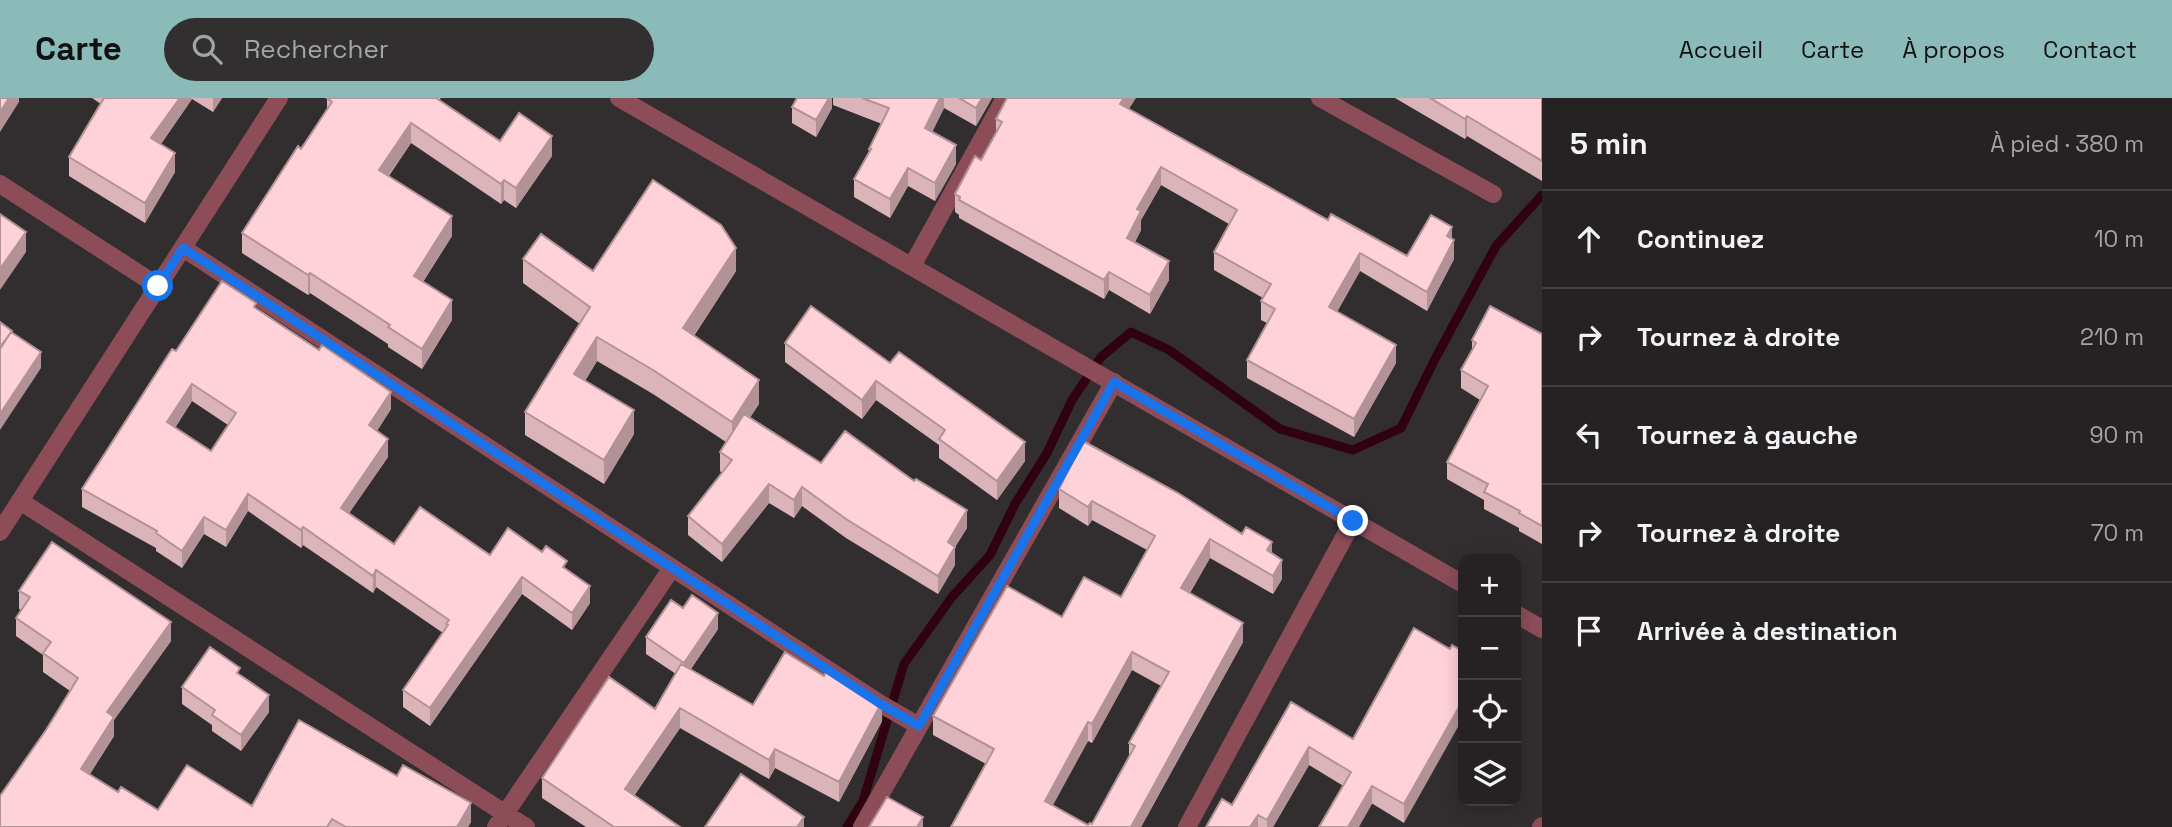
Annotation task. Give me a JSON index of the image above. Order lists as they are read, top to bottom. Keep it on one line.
{"page":{"header":"Carte","search":"Rechercher","nav":["Accueil","Carte","À propos","Contact"],"heading":["5 min","À pied · 380 m"],"list":[["Continuez","10 m"],["Tournez à droite","210 m"],["Tournez à gauche","90 m"],["Tournez à droite","70 m"],"Arrivée à destination"],"map_buttons":["+","−"]}}
